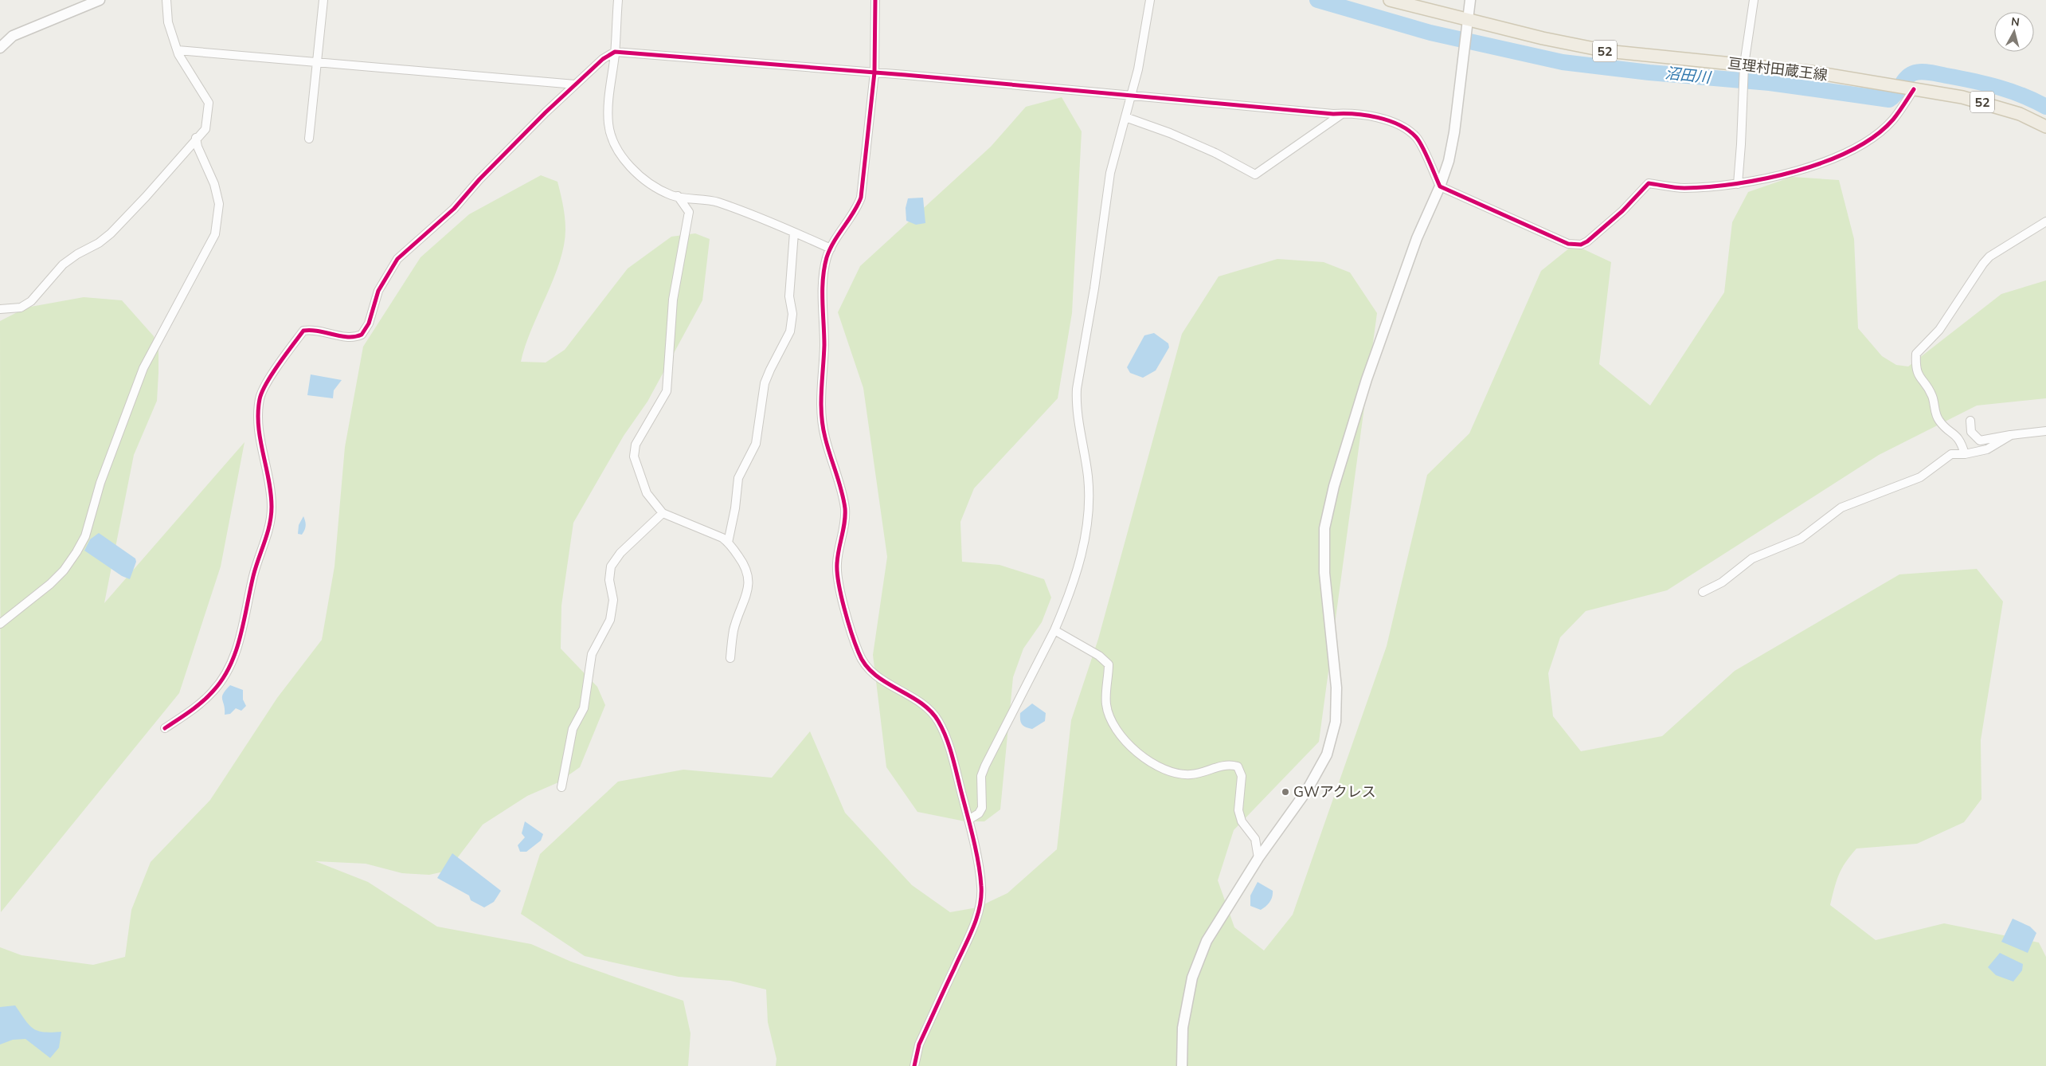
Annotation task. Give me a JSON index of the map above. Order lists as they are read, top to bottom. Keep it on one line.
{"streets":{"main road":["52","亘理村田蔵王線"]},"water":["沼田川"],"places":["GWアクレス"],"north":"top"}
